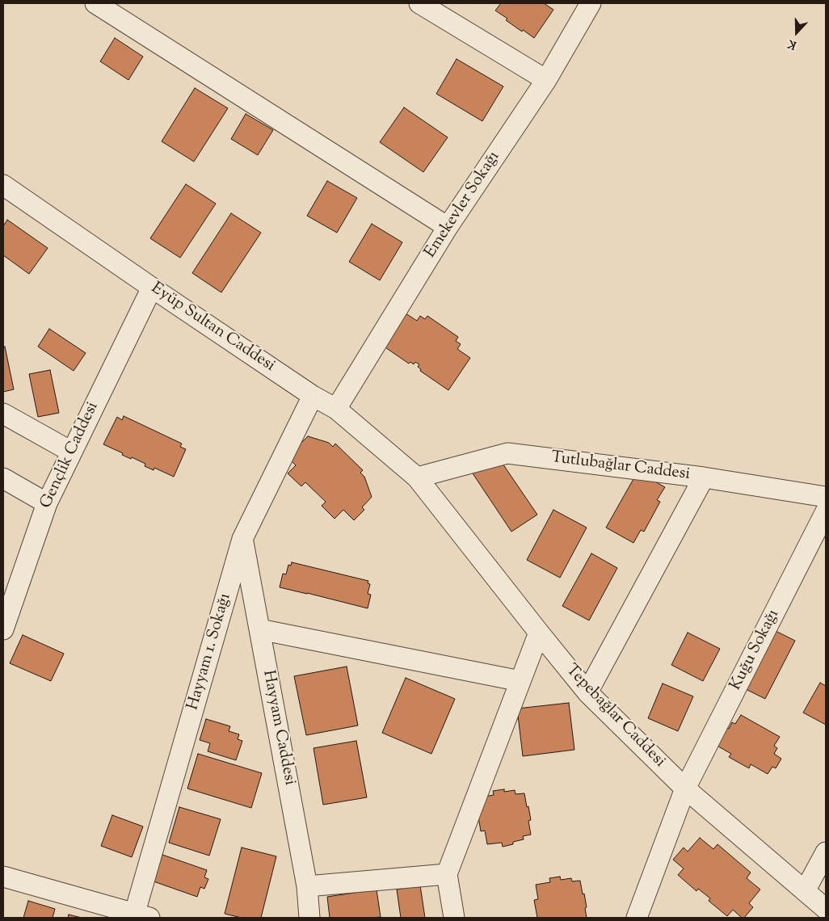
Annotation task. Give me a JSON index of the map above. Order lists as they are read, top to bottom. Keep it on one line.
{"streets":{"street":["Emekevler Sokağı","Eyüp Sultan Caddesi","Gençlik Caddesi","Tutlubağlar Caddesi","Kuğu Sokağı","Hayyam 1. Sokağı","Tepebağlar Caddesi","Hayyam Caddesi"]},"crossings":[["Emekevler Sokağı","Eyüp Sultan Caddesi"],["Eyüp Sultan Caddesi","Gençlik Caddesi"],["Eyüp Sultan Caddesi","Tutlubağlar Caddesi"],["Eyüp Sultan Caddesi","Hayyam 1. Sokağı"],["Eyüp Sultan Caddesi","Tepebağlar Caddesi"],["Tutlubağlar Caddesi","Tepebağlar Caddesi"],["Kuğu Sokağı","Tepebağlar Caddesi"],["Hayyam 1. Sokağı","Hayyam Caddesi"]],"north":"bottom"}
